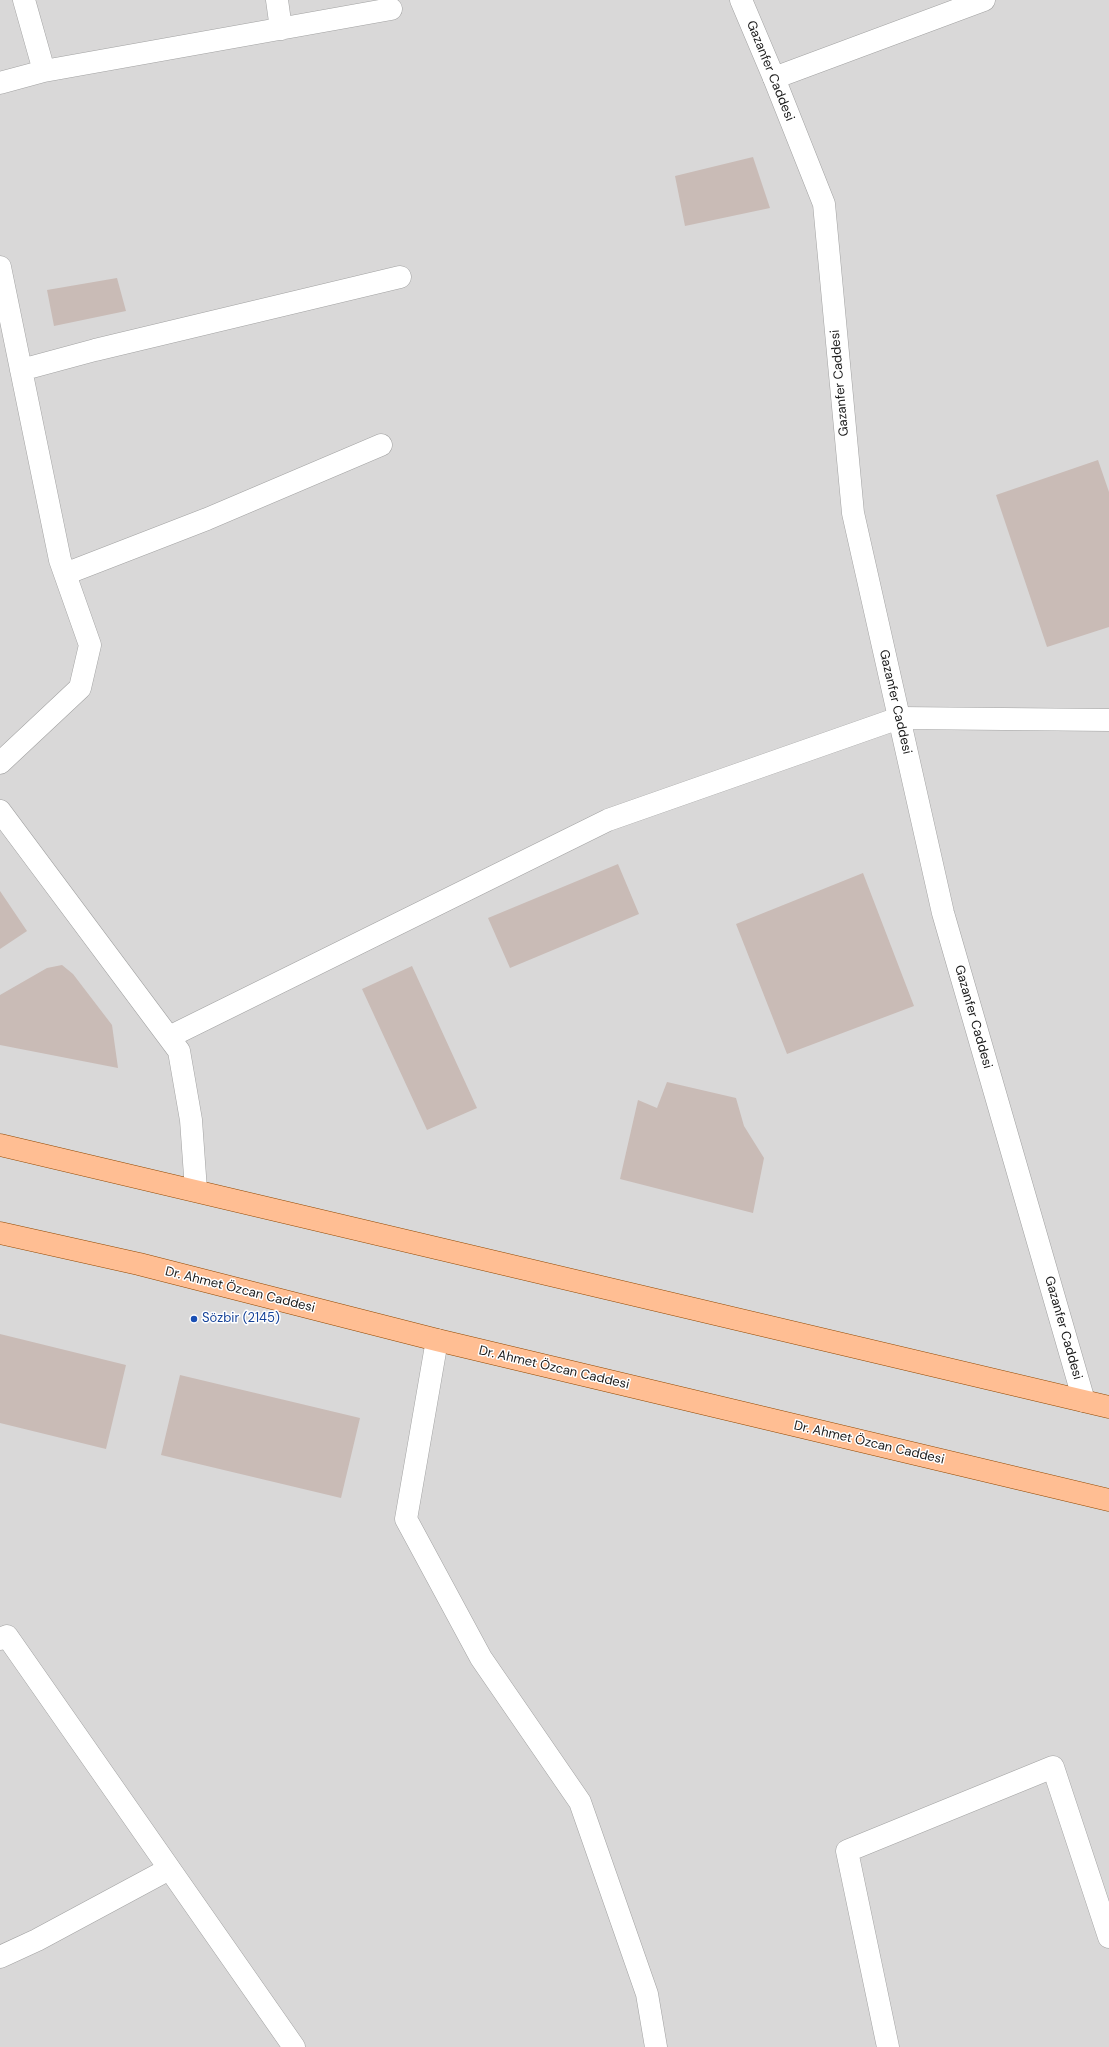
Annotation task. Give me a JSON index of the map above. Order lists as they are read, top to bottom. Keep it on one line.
{"streets":{"main road":["Dr. Ahmet Özcan Caddesi"],"street":["Gazanfer Caddesi"]},"places":["Sözbir (2145)"]}
